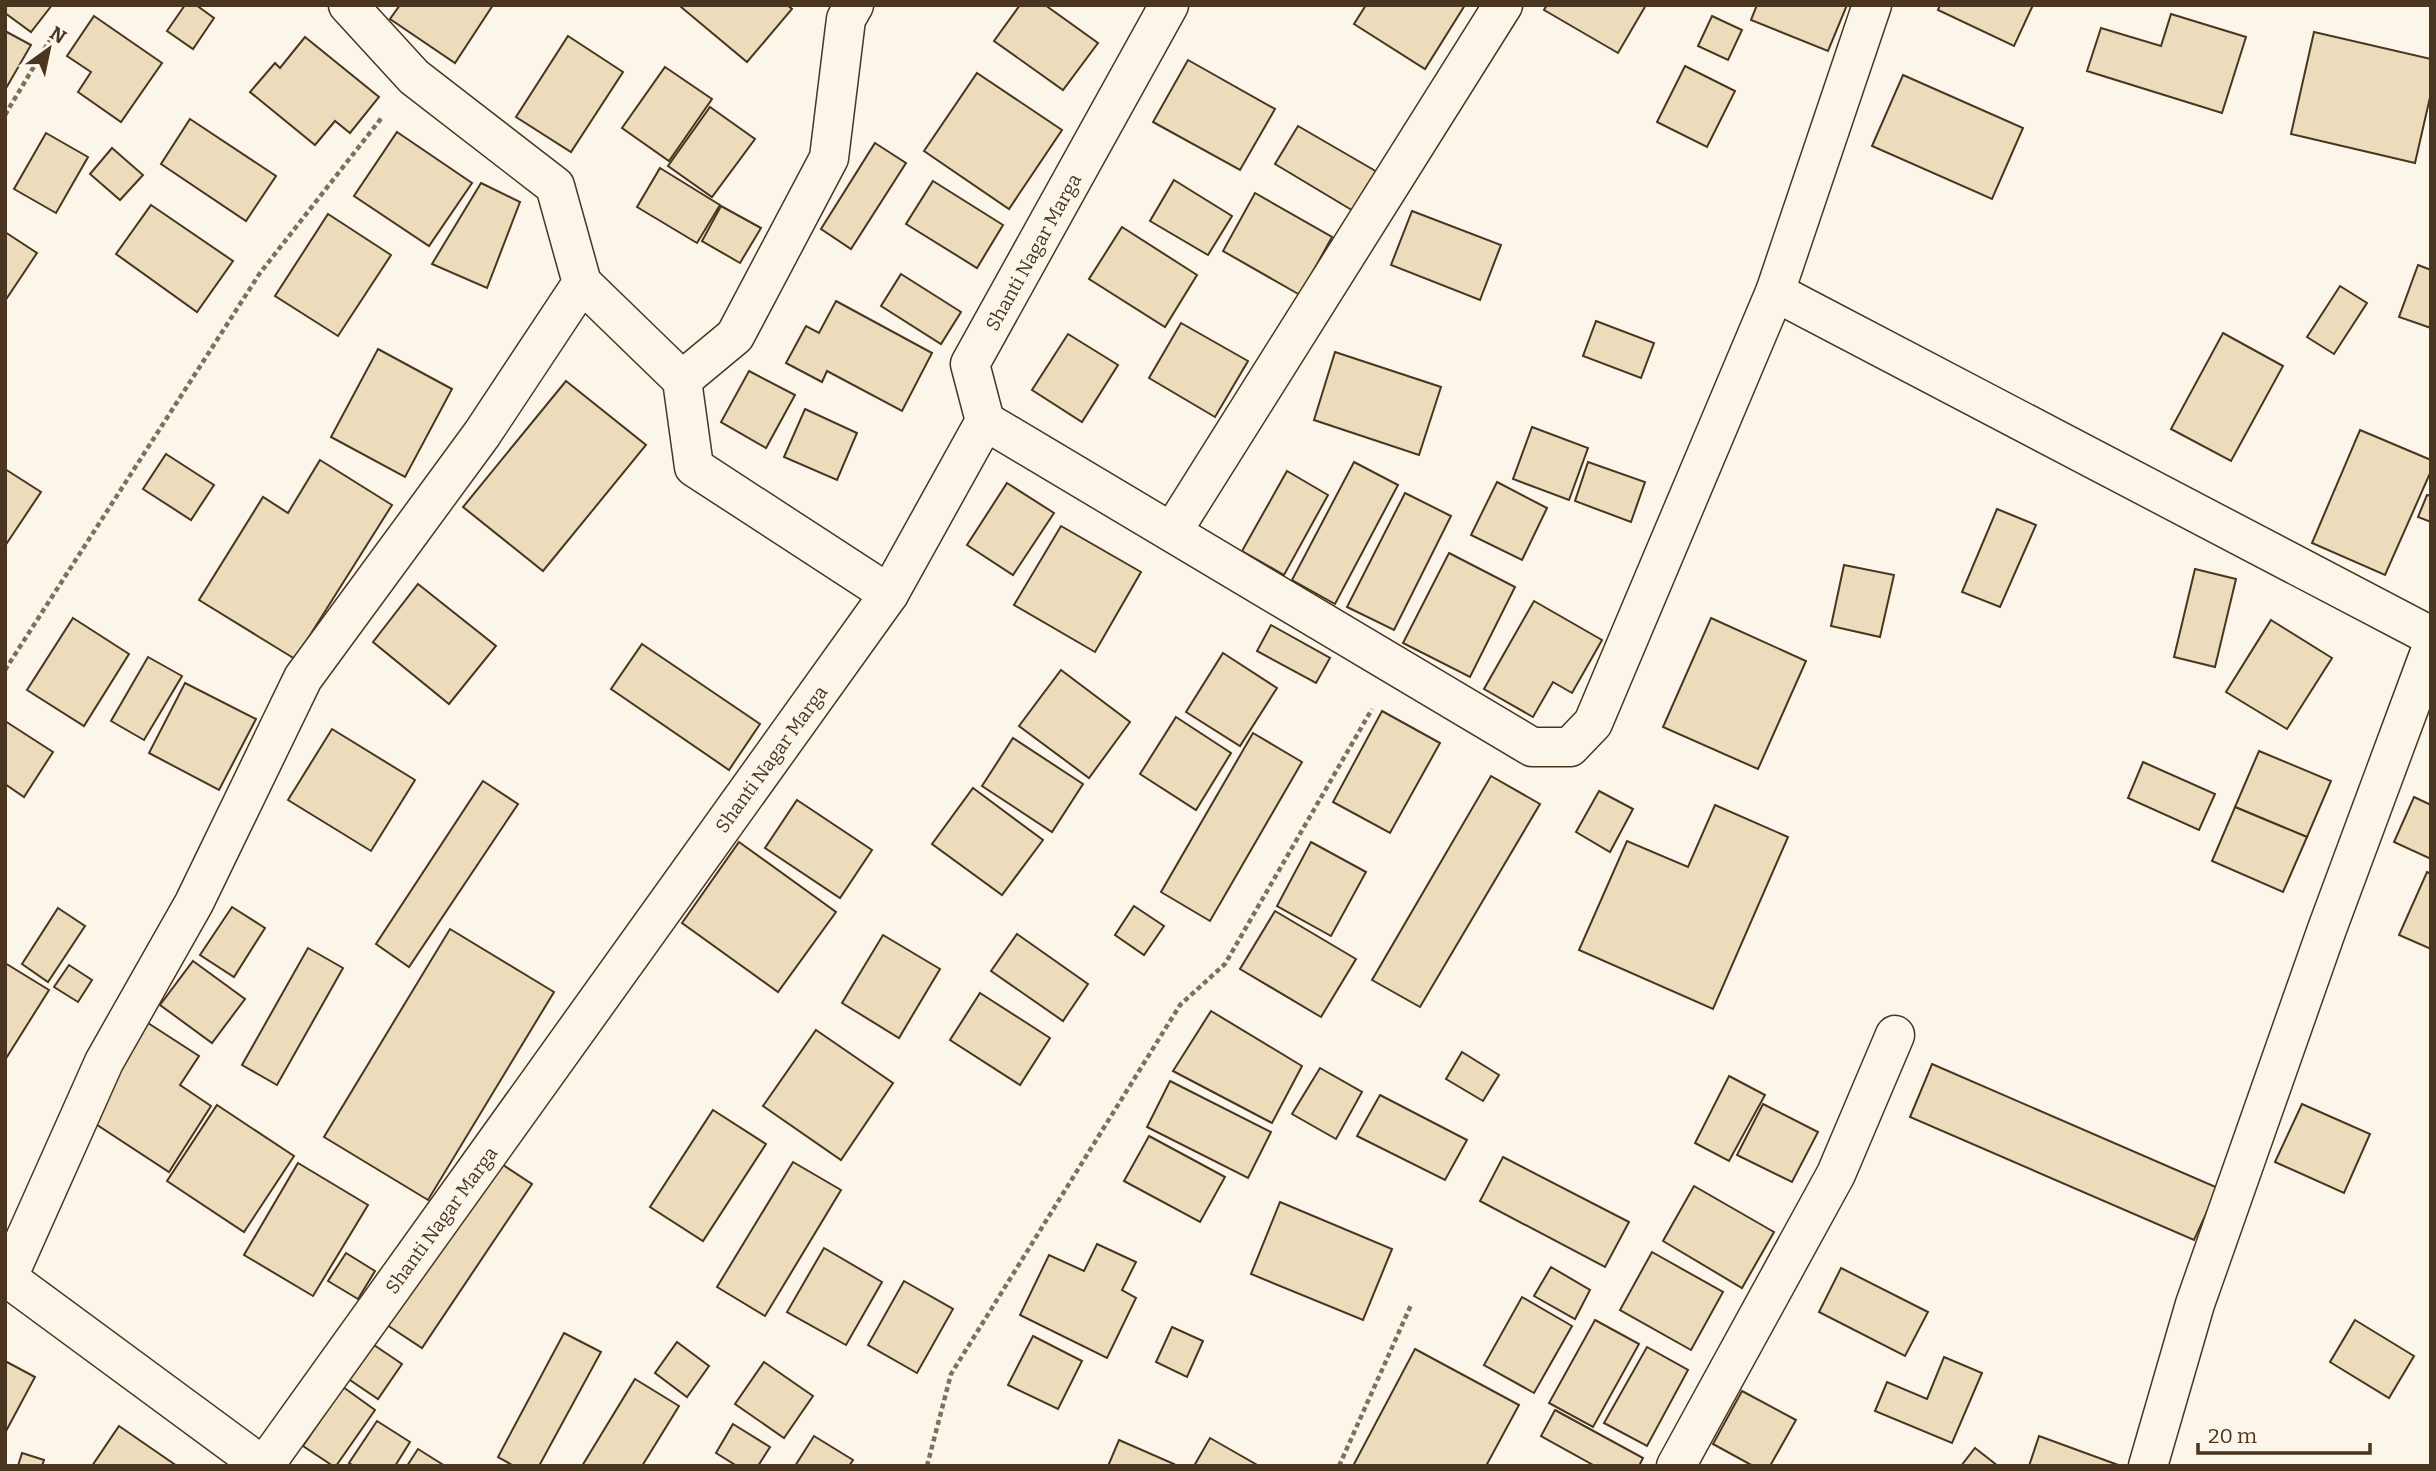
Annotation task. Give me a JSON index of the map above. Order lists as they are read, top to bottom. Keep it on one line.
{"streets":{"street":["Shanti Nagar Marga"]},"scale_bar":"20 m","north":"top right"}
